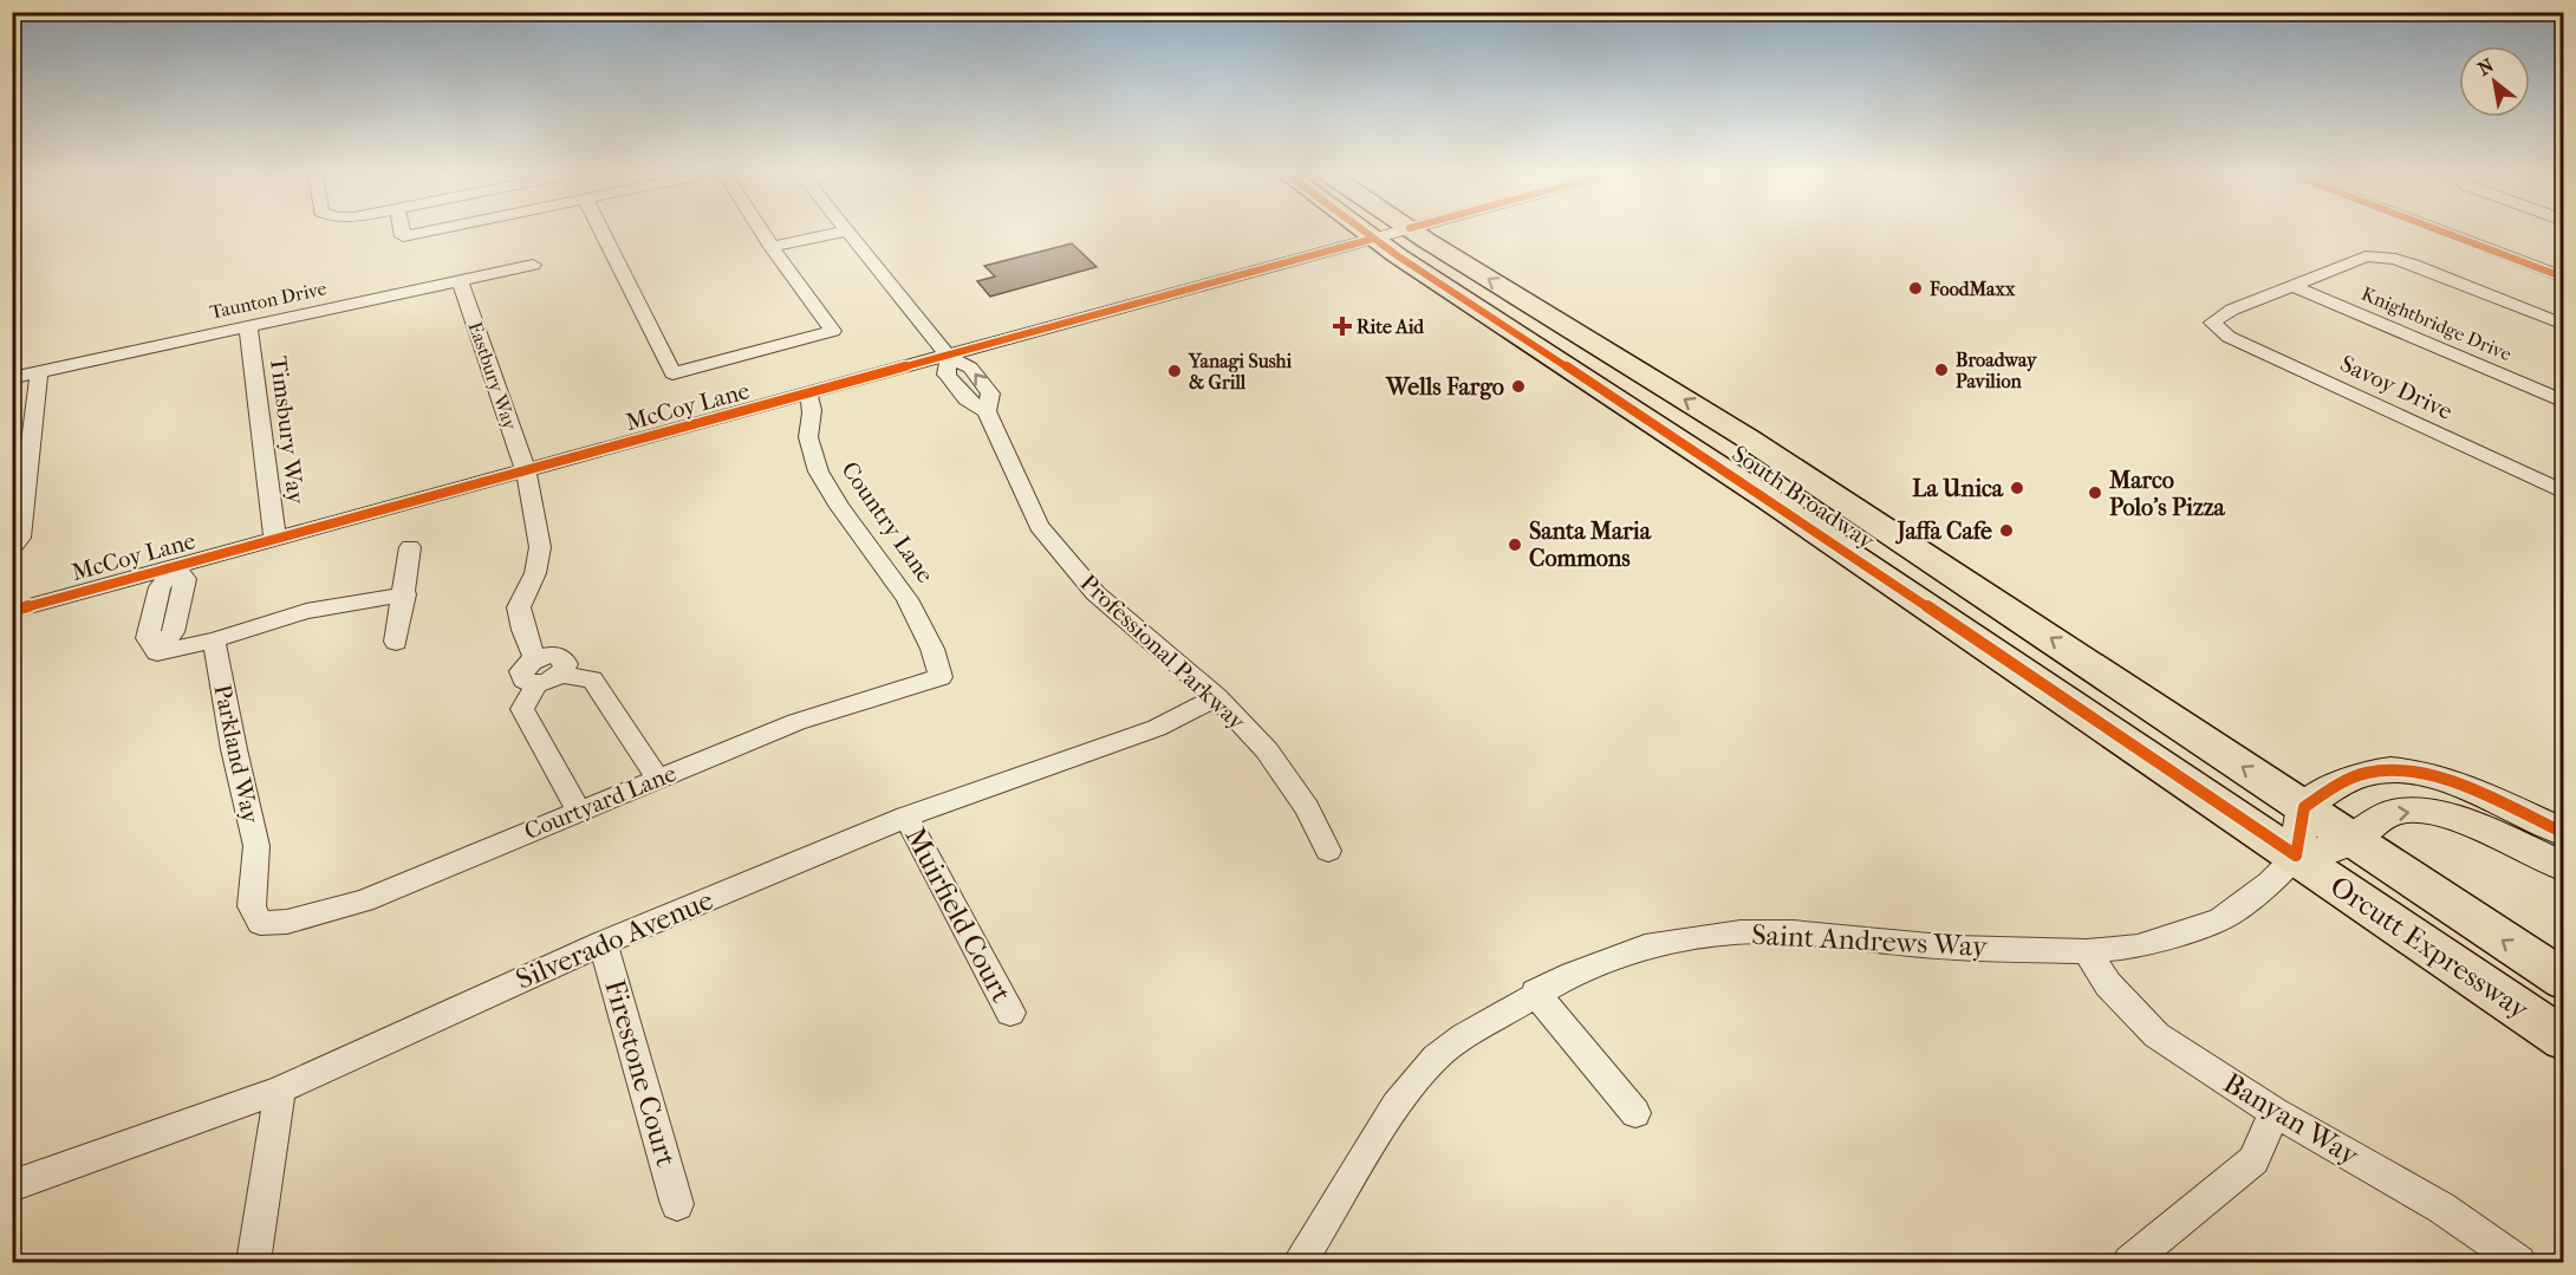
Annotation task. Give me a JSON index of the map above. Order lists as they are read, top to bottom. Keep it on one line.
{"streets":{"highway":["South Broadway","Orcutt Expressway"],"street":["Taunton Drive","Knightbridge Drive","Eastbury Way","Savoy Drive","McCoy Lane","Timsbury Way","Country Lane","Professional Parkway","Parkland Way","Courtyard Lane","Muirfield Court","Silverado Avenue","Saint Andrews Way","Firestone Court","Banyan Way"]},"crossings":[["Taunton Drive","Eastbury Way"],["Taunton Drive","Timsbury Way"],["Knightbridge Drive","Savoy Drive"],["Eastbury Way","McCoy Lane"],["McCoy Lane","Timsbury Way"],["McCoy Lane","South Broadway"],["McCoy Lane","Country Lane"],["McCoy Lane","Professional Parkway"],["South Broadway","Saint Andrews Way"],["South Broadway","Orcutt Expressway"],["Country Lane","Courtyard Lane"],["Professional Parkway","Silverado Avenue"],["Parkland Way","Courtyard Lane"],["Muirfield Court","Silverado Avenue"],["Silverado Avenue","Firestone Court"],["Saint Andrews Way","Orcutt Expressway"],["Saint Andrews Way","Banyan Way"]],"places":{"other":["FoodMaxx","Broadway Pavilion","Yanagi Sushi & Grill","Wells Fargo","La Unica","Marco Polo's Pizza","Jaffa Cafe","Santa Maria Commons"],"health":["Rite Aid"]},"north":"top left"}
